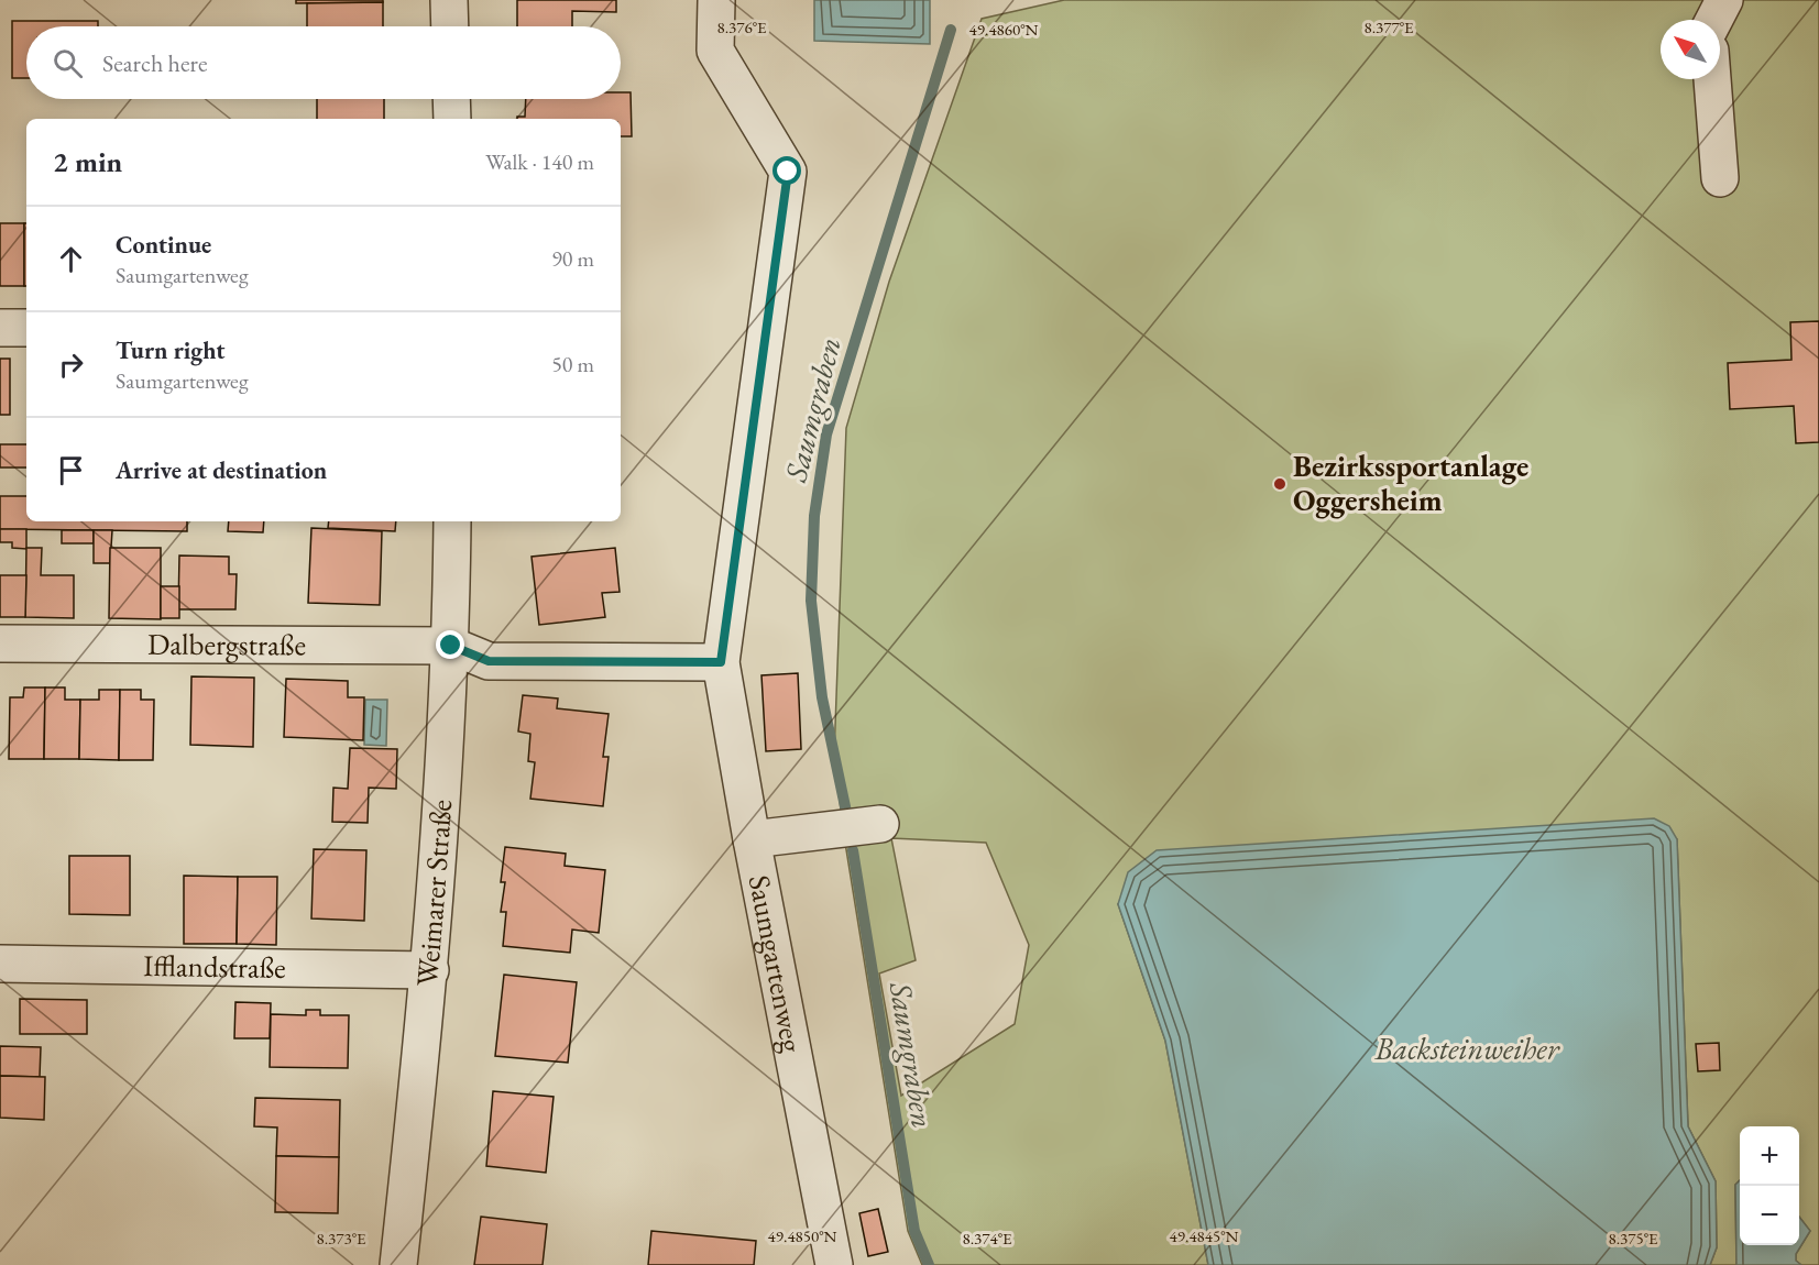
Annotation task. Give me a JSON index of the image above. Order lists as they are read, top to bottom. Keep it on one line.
{"streets":{"street":["Dalbergstraße","Weimarer Straße","Saumgartenweg","Ifflandstraße"]},"crossings":[["Dalbergstraße","Weimarer Straße"],["Weimarer Straße","Ifflandstraße"]],"water":["Saumgraben","Backsteinweiher"],"places":["Bezirkssportanlage Oggersheim"],"north":"top left","page":{"search":"Search here","heading":["2 min","Walk · 140 m"],"list":[["Continue","Saumgartenweg","90 m"],["Turn right","Saumgartenweg","50 m"],"Arrive at destination"],"map_buttons":["+","−"]},"coordinates":["8.377°E","8.376°E","49.4860°N","49.4850°N","49.4845°N","8.373°E","8.374°E","8.375°E"]}
